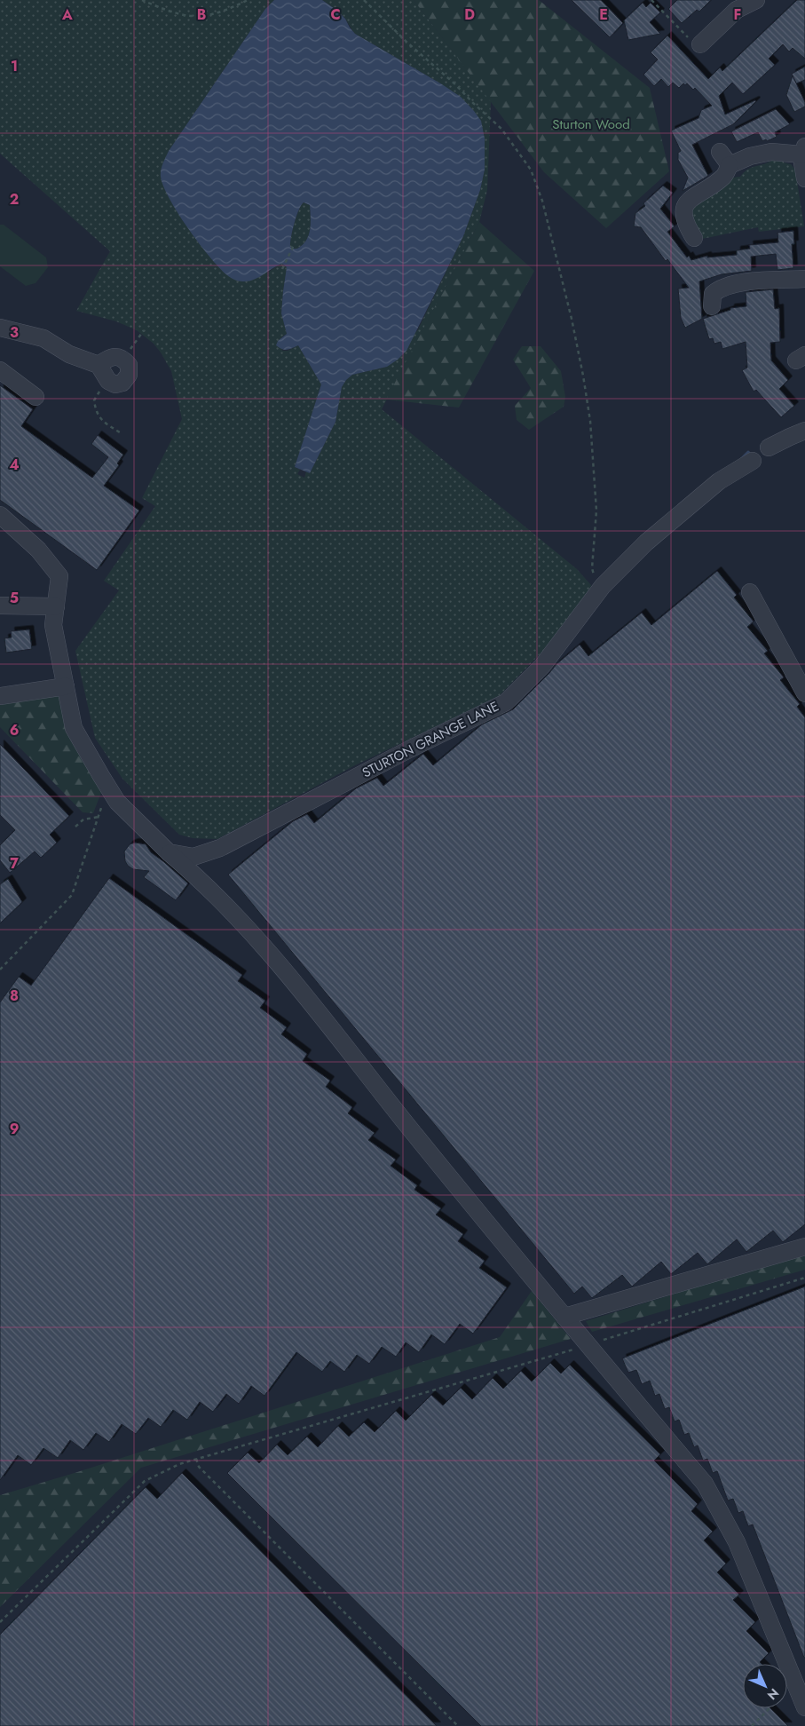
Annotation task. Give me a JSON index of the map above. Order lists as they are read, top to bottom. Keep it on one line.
{"streets":{"street":["STURTON GRANGE LANE"]},"parks":["Sturton Wood"],"north":"bottom right","grid":{"columns":["A","B","C","D","E","F"],"rows":["1","2","3","4","5","6","7","8","9"]}}
